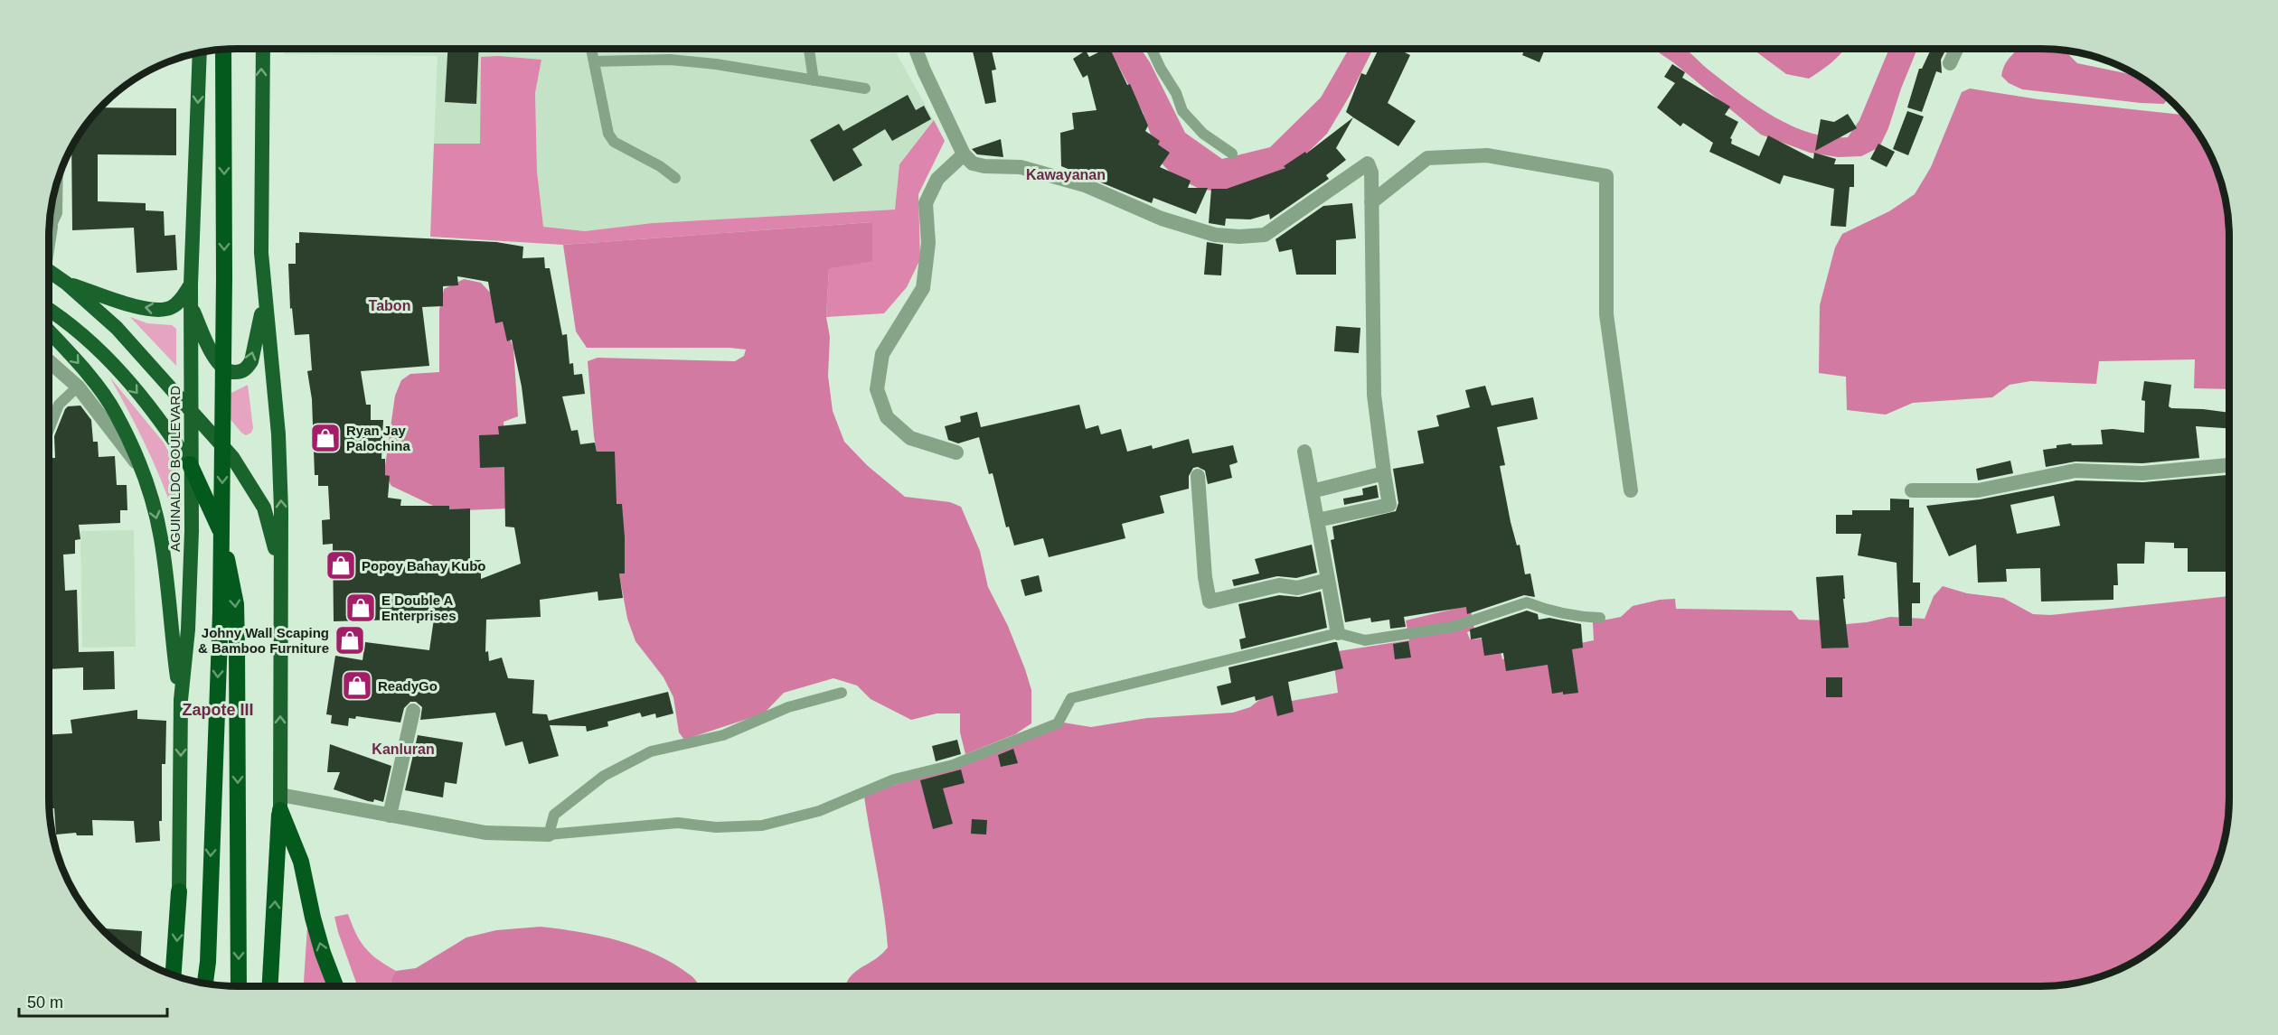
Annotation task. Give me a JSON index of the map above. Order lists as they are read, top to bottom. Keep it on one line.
{"streets":{"highway":["AGUINALDO BOULEVARD"]},"districts":["Kawayanan","Tabon","Zapote III","Kanluran"],"places":{"shop":["Ryan Jay Palochina","Popoy Bahay Kubo","E Double A Enterprises","Johny Wall Scaping & Bamboo Furniture","ReadyGo"]},"scale_bar":"50 m"}
